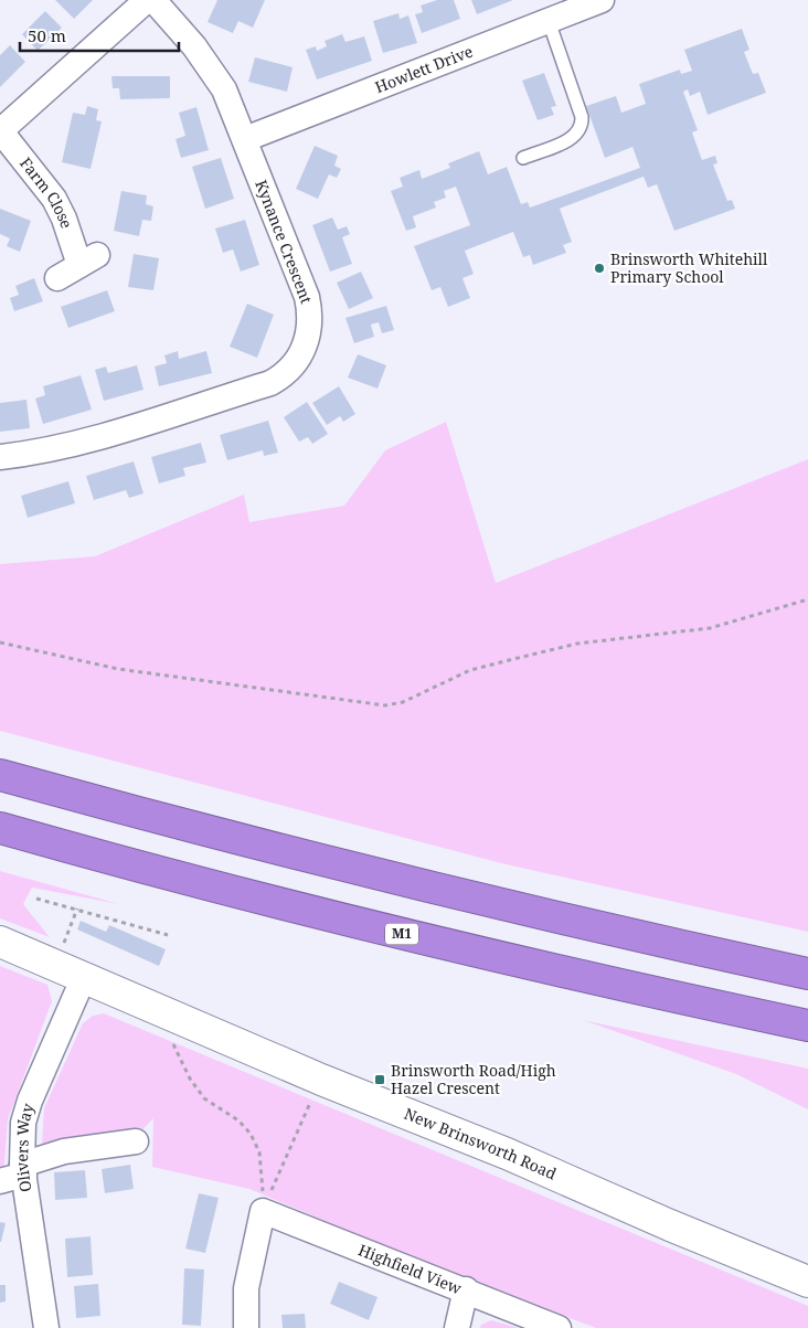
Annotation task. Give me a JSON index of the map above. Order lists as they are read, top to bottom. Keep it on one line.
{"streets":{"highway":["M1"],"main road":["New Brinsworth Road"],"street":["Howlett Drive","Farm Close","Kynance Crescent","Olivers Way","Highfield View"]},"crossings":[["Howlett Drive","Kynance Crescent"],["New Brinsworth Road","Olivers Way"]],"places":{"other":["Brinsworth Whitehill Primary School"],"transit":["Brinsworth Road/High Hazel Crescent"]},"scale_bar":"50 m"}
